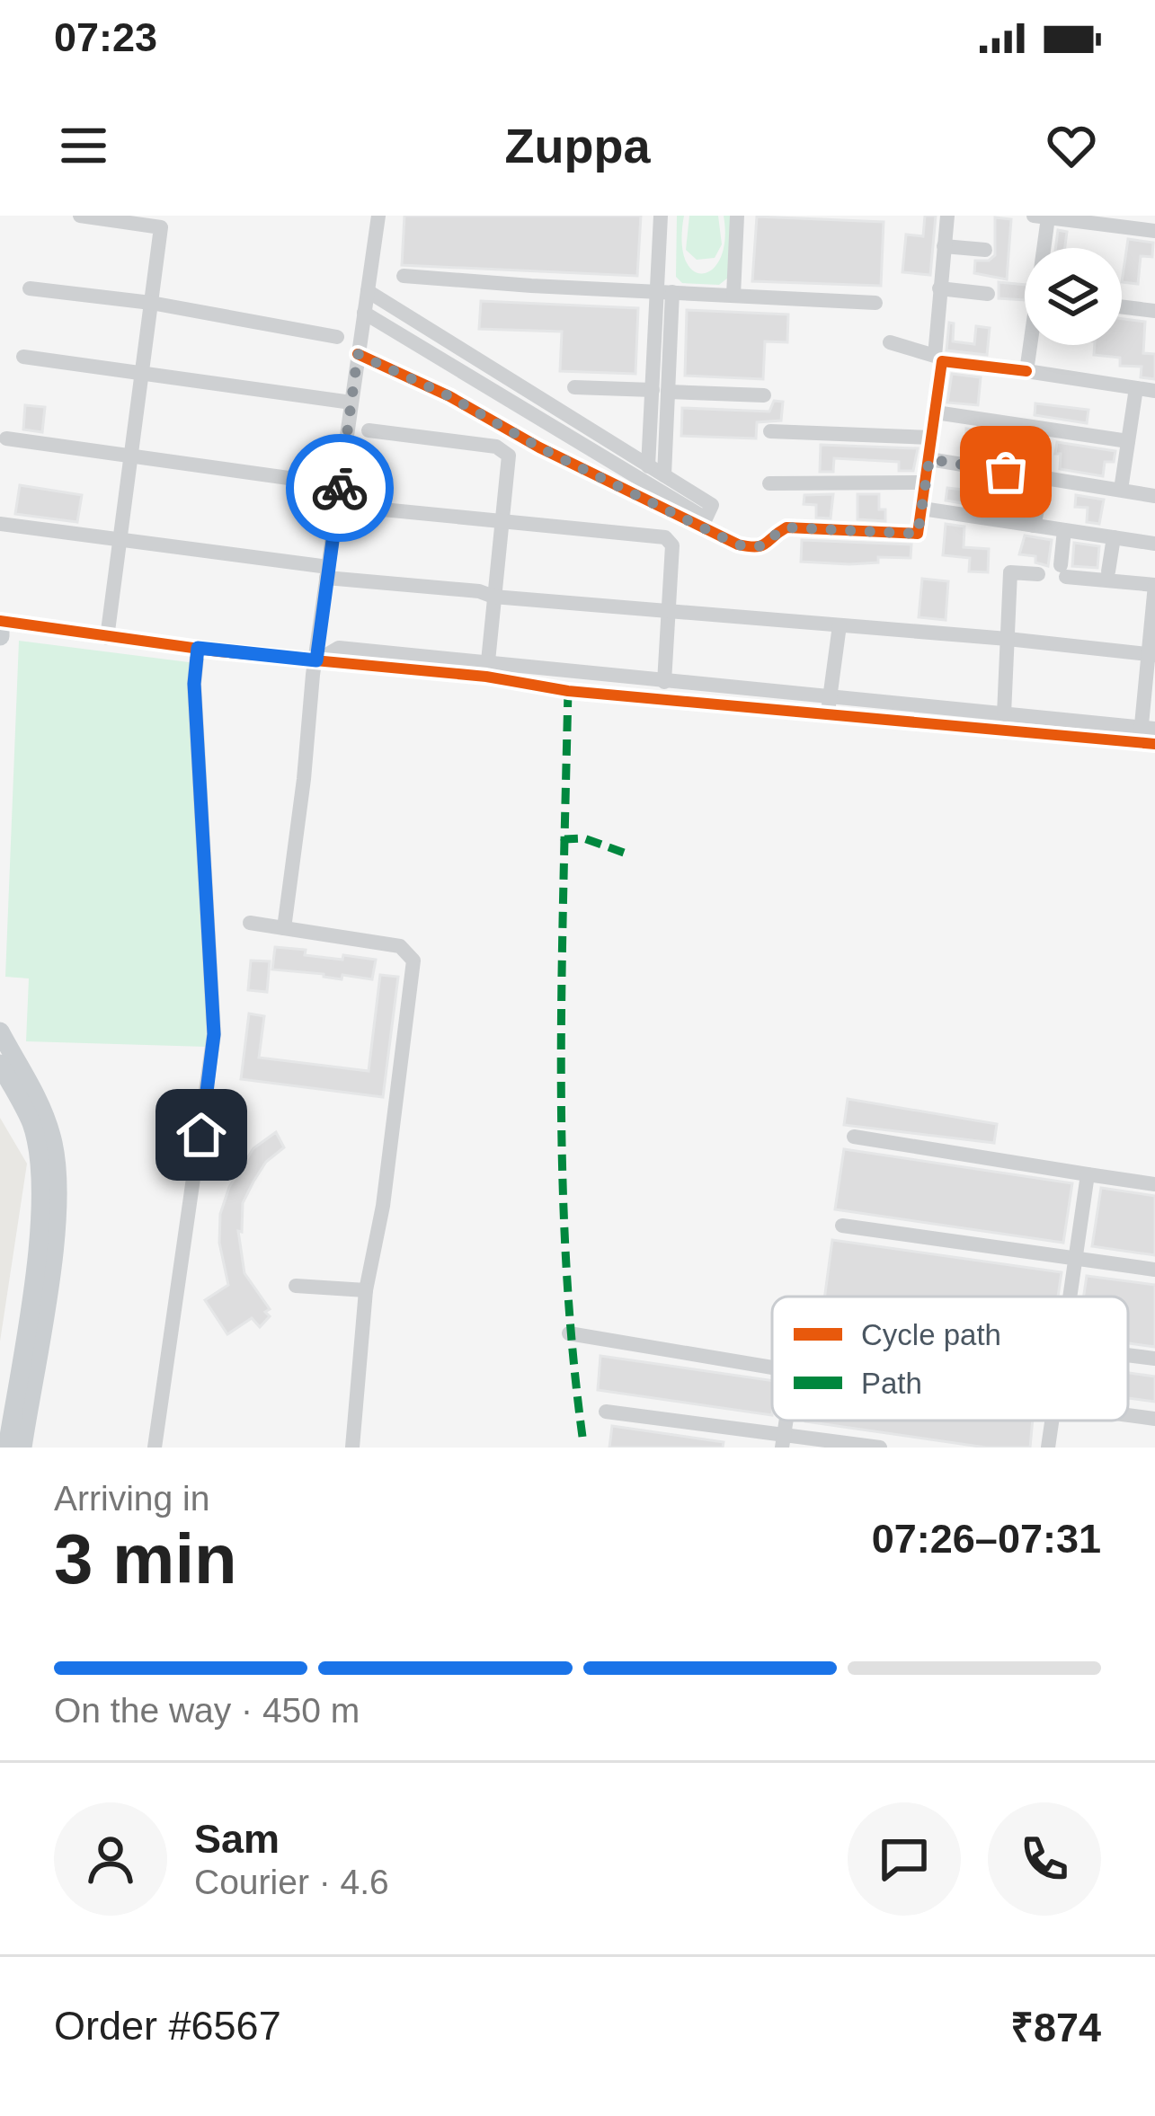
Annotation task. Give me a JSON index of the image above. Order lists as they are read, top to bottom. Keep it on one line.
{"legend":["Cycle path","Path"],"page":{"status":"07:23","header":"Zuppa","heading":["3 min","Arriving in","07:26–07:31"],"panel":["Sam","Courier · 4.6","Order #6567","₹874"],"bar":"On the way · 450 m"}}
